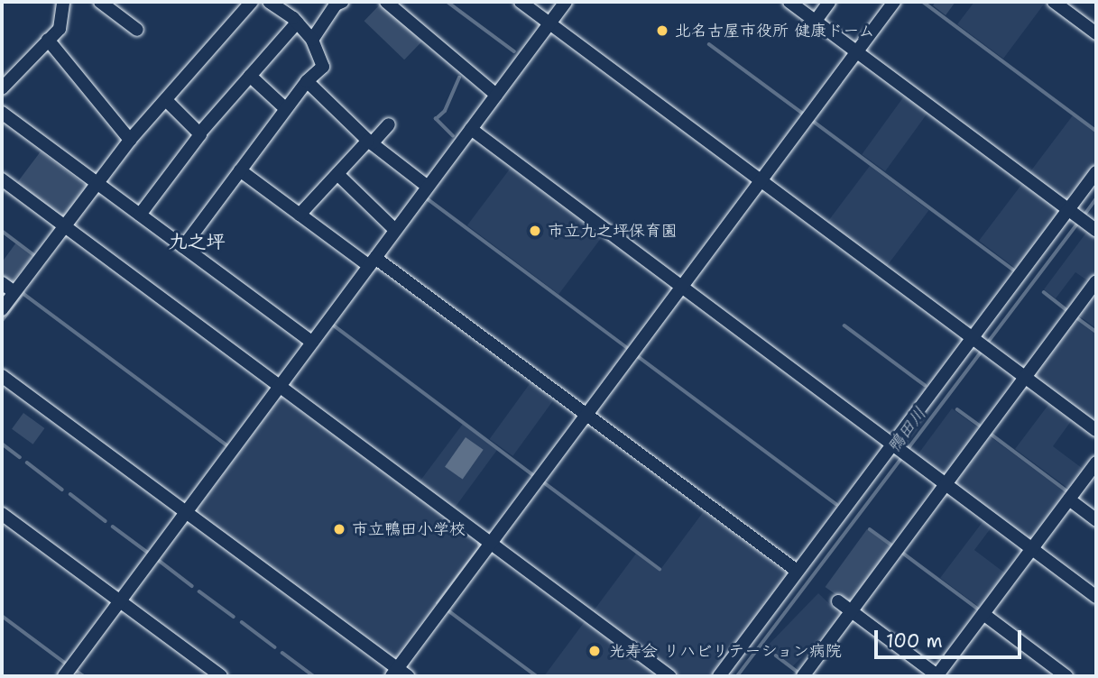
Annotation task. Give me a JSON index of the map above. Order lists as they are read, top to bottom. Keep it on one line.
{"districts":["九之坪"],"water":["鴨田川"],"places":["北名古屋市役所 健康ドーム","市立九之坪保育園","市立鴨田小学校","光寿会 リハビリテーション病院"],"scale_bar":"100 m"}
